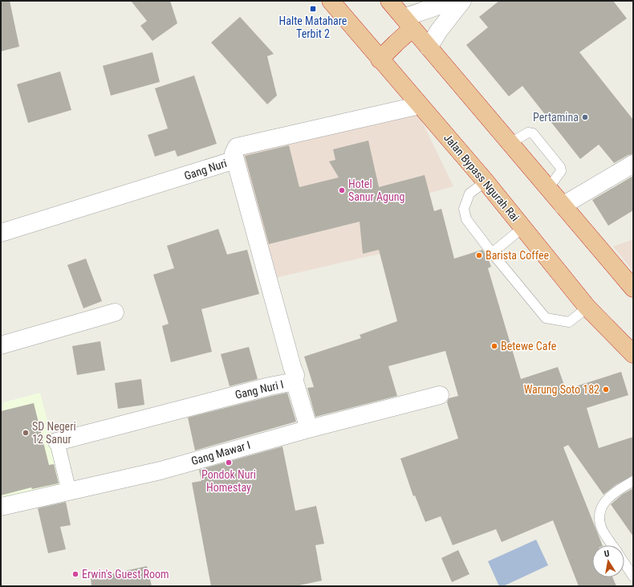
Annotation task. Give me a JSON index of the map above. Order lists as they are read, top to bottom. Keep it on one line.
{"streets":{"highway":["Jalan Bypass Ngurah Rai"],"street":["Gang Nuri","Gang Nuri I","Gang Mawar I"]},"crossings":[["Gang Nuri","Jalan Bypass Ngurah Rai"],["Gang Nuri","Gang Nuri I"]],"places":{"transit":["Halte Matahare Terbit 2"],"other":["Pertamina","Hotel Sanur Agung","Barista Coffee","Betewe Cafe","Warung Soto 182","SD Negeri 12 Sanur","Pondok Nuri Homestay","Erwin's Guest Room"]},"north":"top"}
